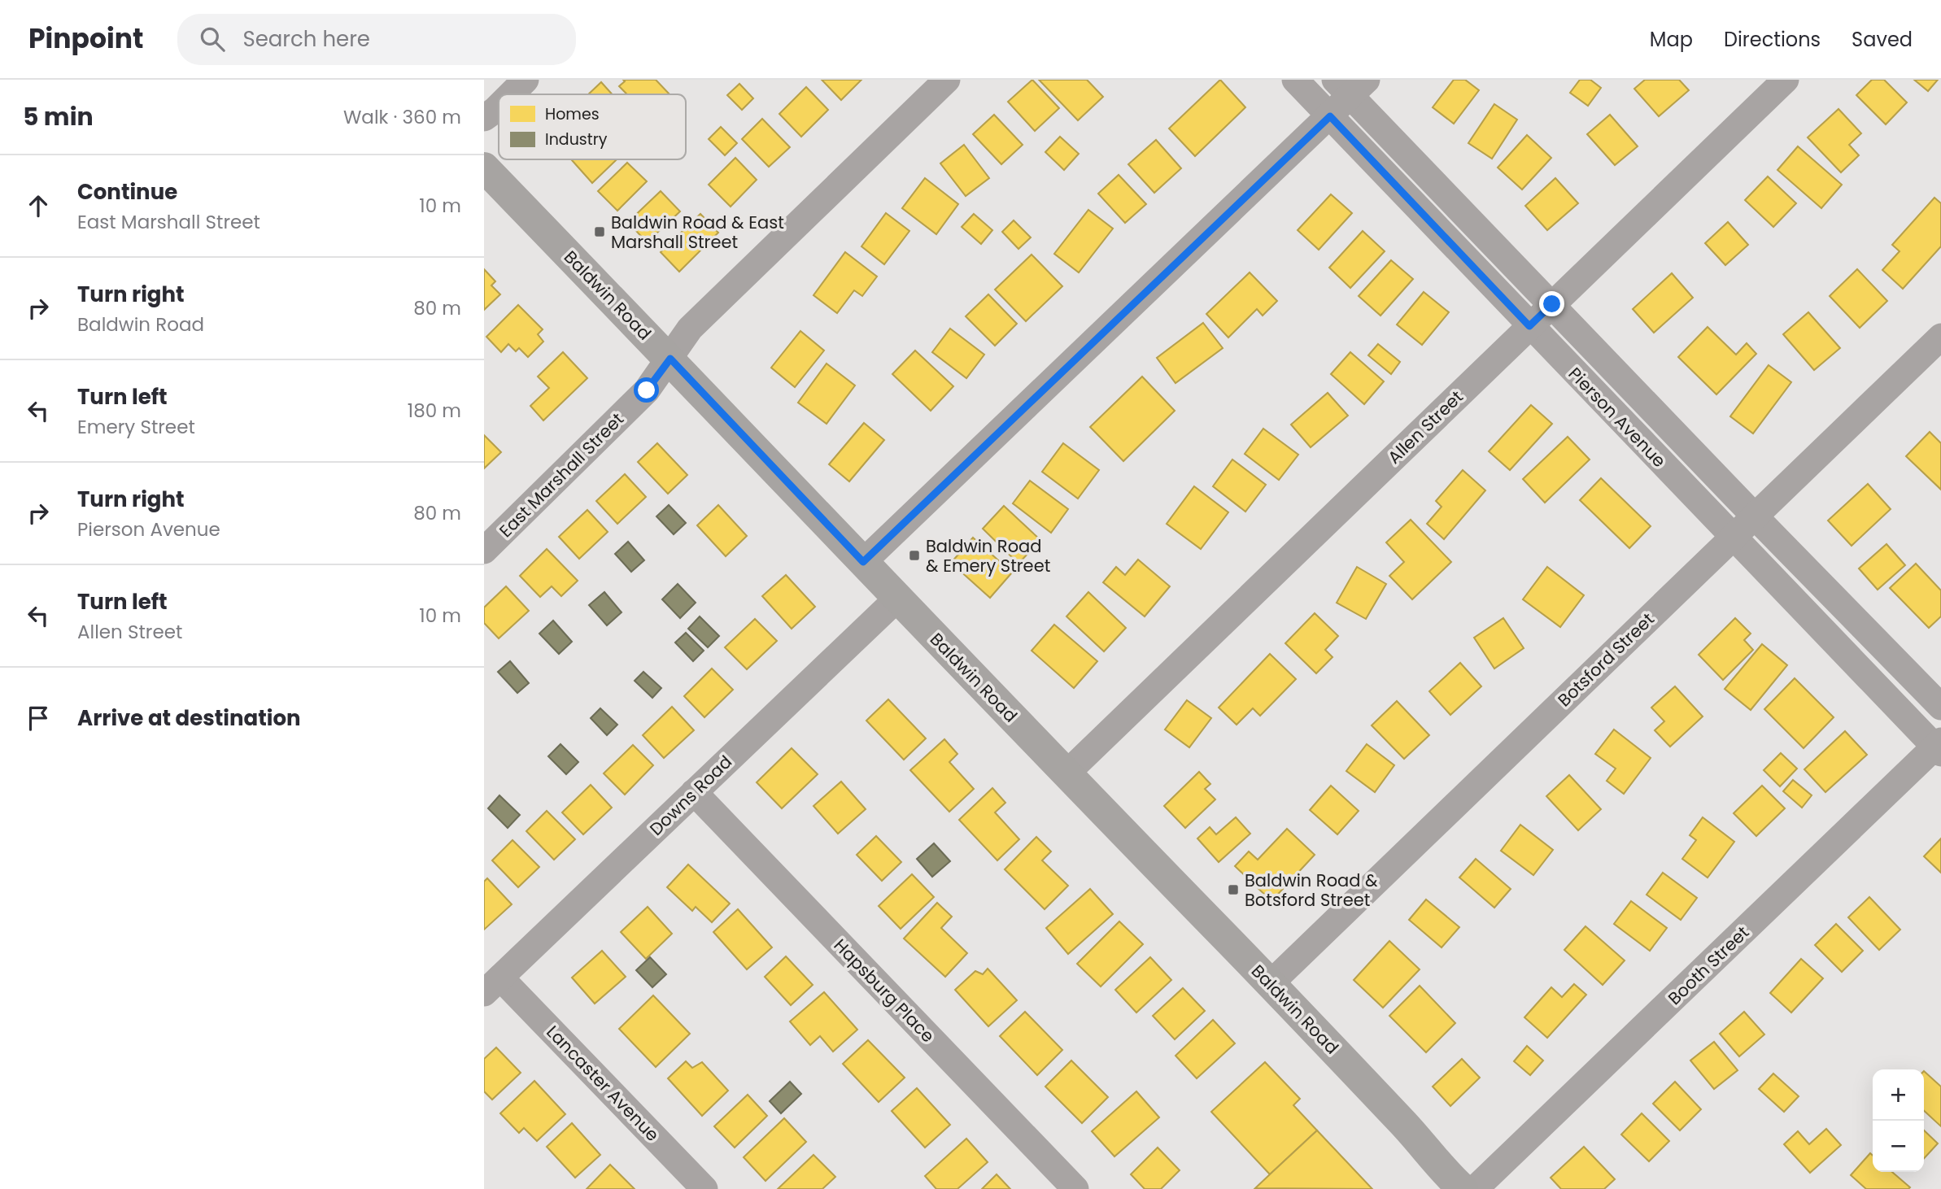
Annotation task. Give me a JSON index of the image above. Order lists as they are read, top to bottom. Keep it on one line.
{"streets":{"main road":["Baldwin Road"],"street":["Pierson Avenue","Allen Street","East Marshall Street","Botsford Street","Downs Road","Booth Street","Hapsburg Place","Lancaster Avenue"]},"crossings":[["Baldwin Road","Allen Street"],["Baldwin Road","East Marshall Street"],["Baldwin Road","Botsford Street"],["Baldwin Road","Downs Road"],["Baldwin Road","Booth Street"],["Pierson Avenue","Allen Street"],["Pierson Avenue","Botsford Street"],["Pierson Avenue","Booth Street"],["Downs Road","Hapsburg Place"],["Downs Road","Lancaster Avenue"]],"places":{"transit":["Baldwin Road & East Marshall Street","Baldwin Road & Emery Street","Baldwin Road & Botsford Street"]},"legend":["Homes","Industry"],"page":{"header":"Pinpoint","search":"Search here","nav":["Map","Directions","Saved"],"heading":["5 min","Walk · 360 m"],"list":[["Continue","East Marshall Street","10 m"],["Turn right","Baldwin Road","80 m"],["Turn left","Emery Street","180 m"],["Turn right","Pierson Avenue","80 m"],["Turn left","Allen Street","10 m"],"Arrive at destination"],"map_buttons":["+","−"]}}
